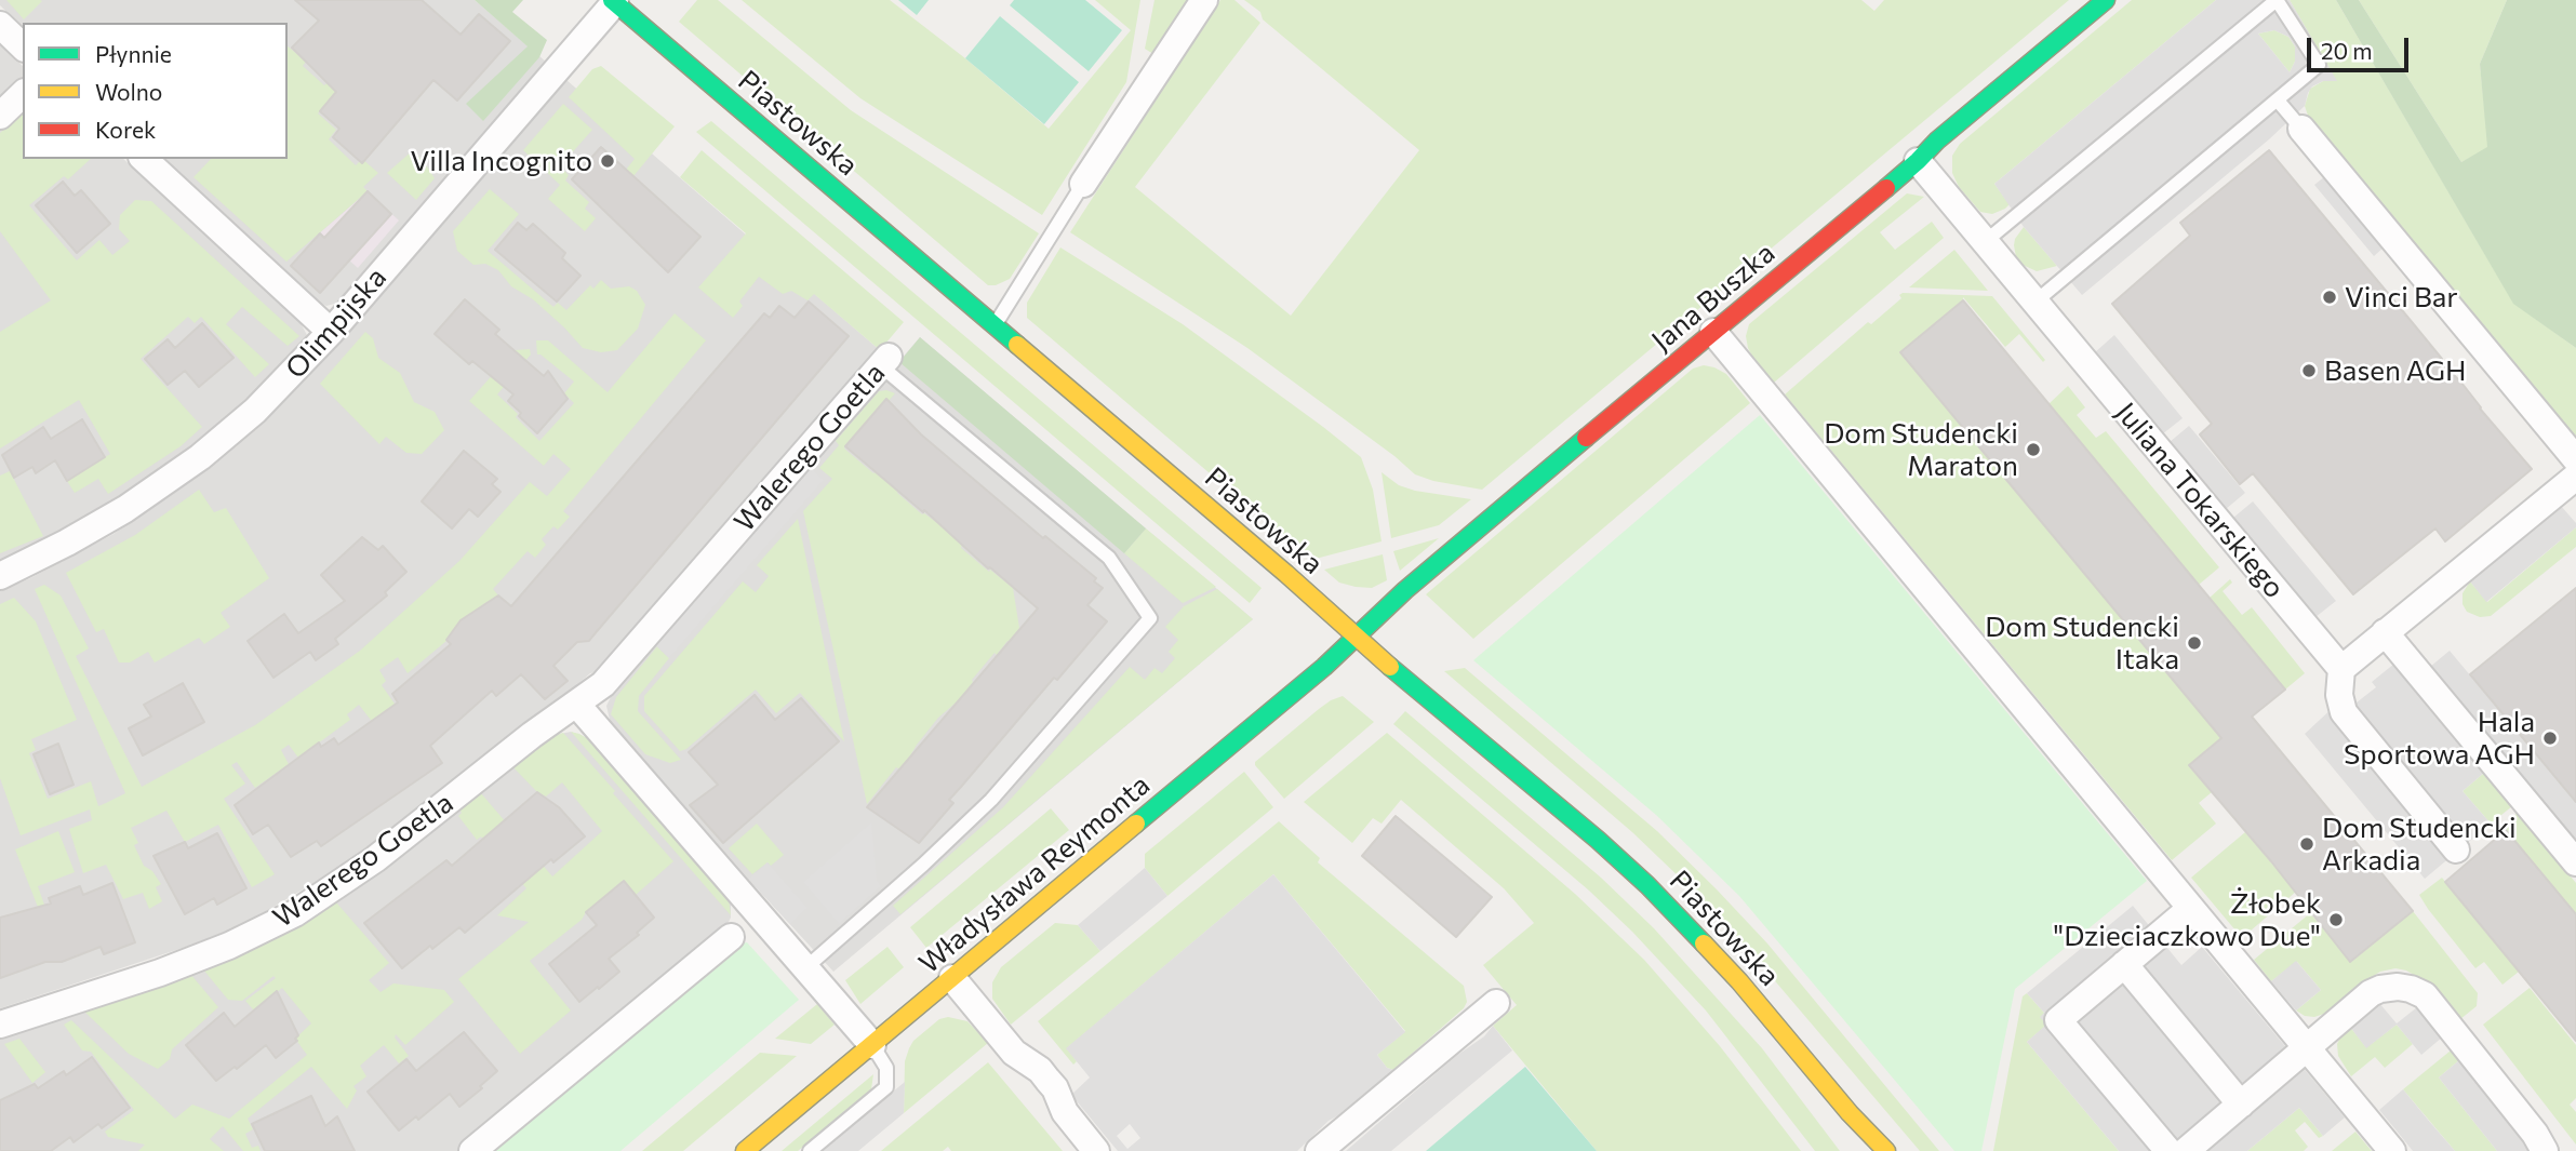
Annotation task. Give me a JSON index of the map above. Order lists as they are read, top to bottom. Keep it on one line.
{"streets":{"street":["Piastowska","Jana Buszka","Olimpijska","Walerego Goetla","Juliana Tokarskiego","Władysława Reymonta"]},"crossings":[["Piastowska","Jana Buszka"],["Piastowska","Olimpijska"],["Piastowska","Władysława Reymonta"],["Jana Buszka","Juliana Tokarskiego"],["Jana Buszka","Władysława Reymonta"]],"places":["Villa Incognito","Vinci Bar","Basen AGH","Dom Studencki Maraton","Dom Studencki Itaka","Hala Sportowa AGH","Dom Studencki Arkadia","Żłobek \"Dzieciaczkowo Due\""],"legend":["Płynnie","Wolno","Korek"],"scale_bar":"20 m"}
